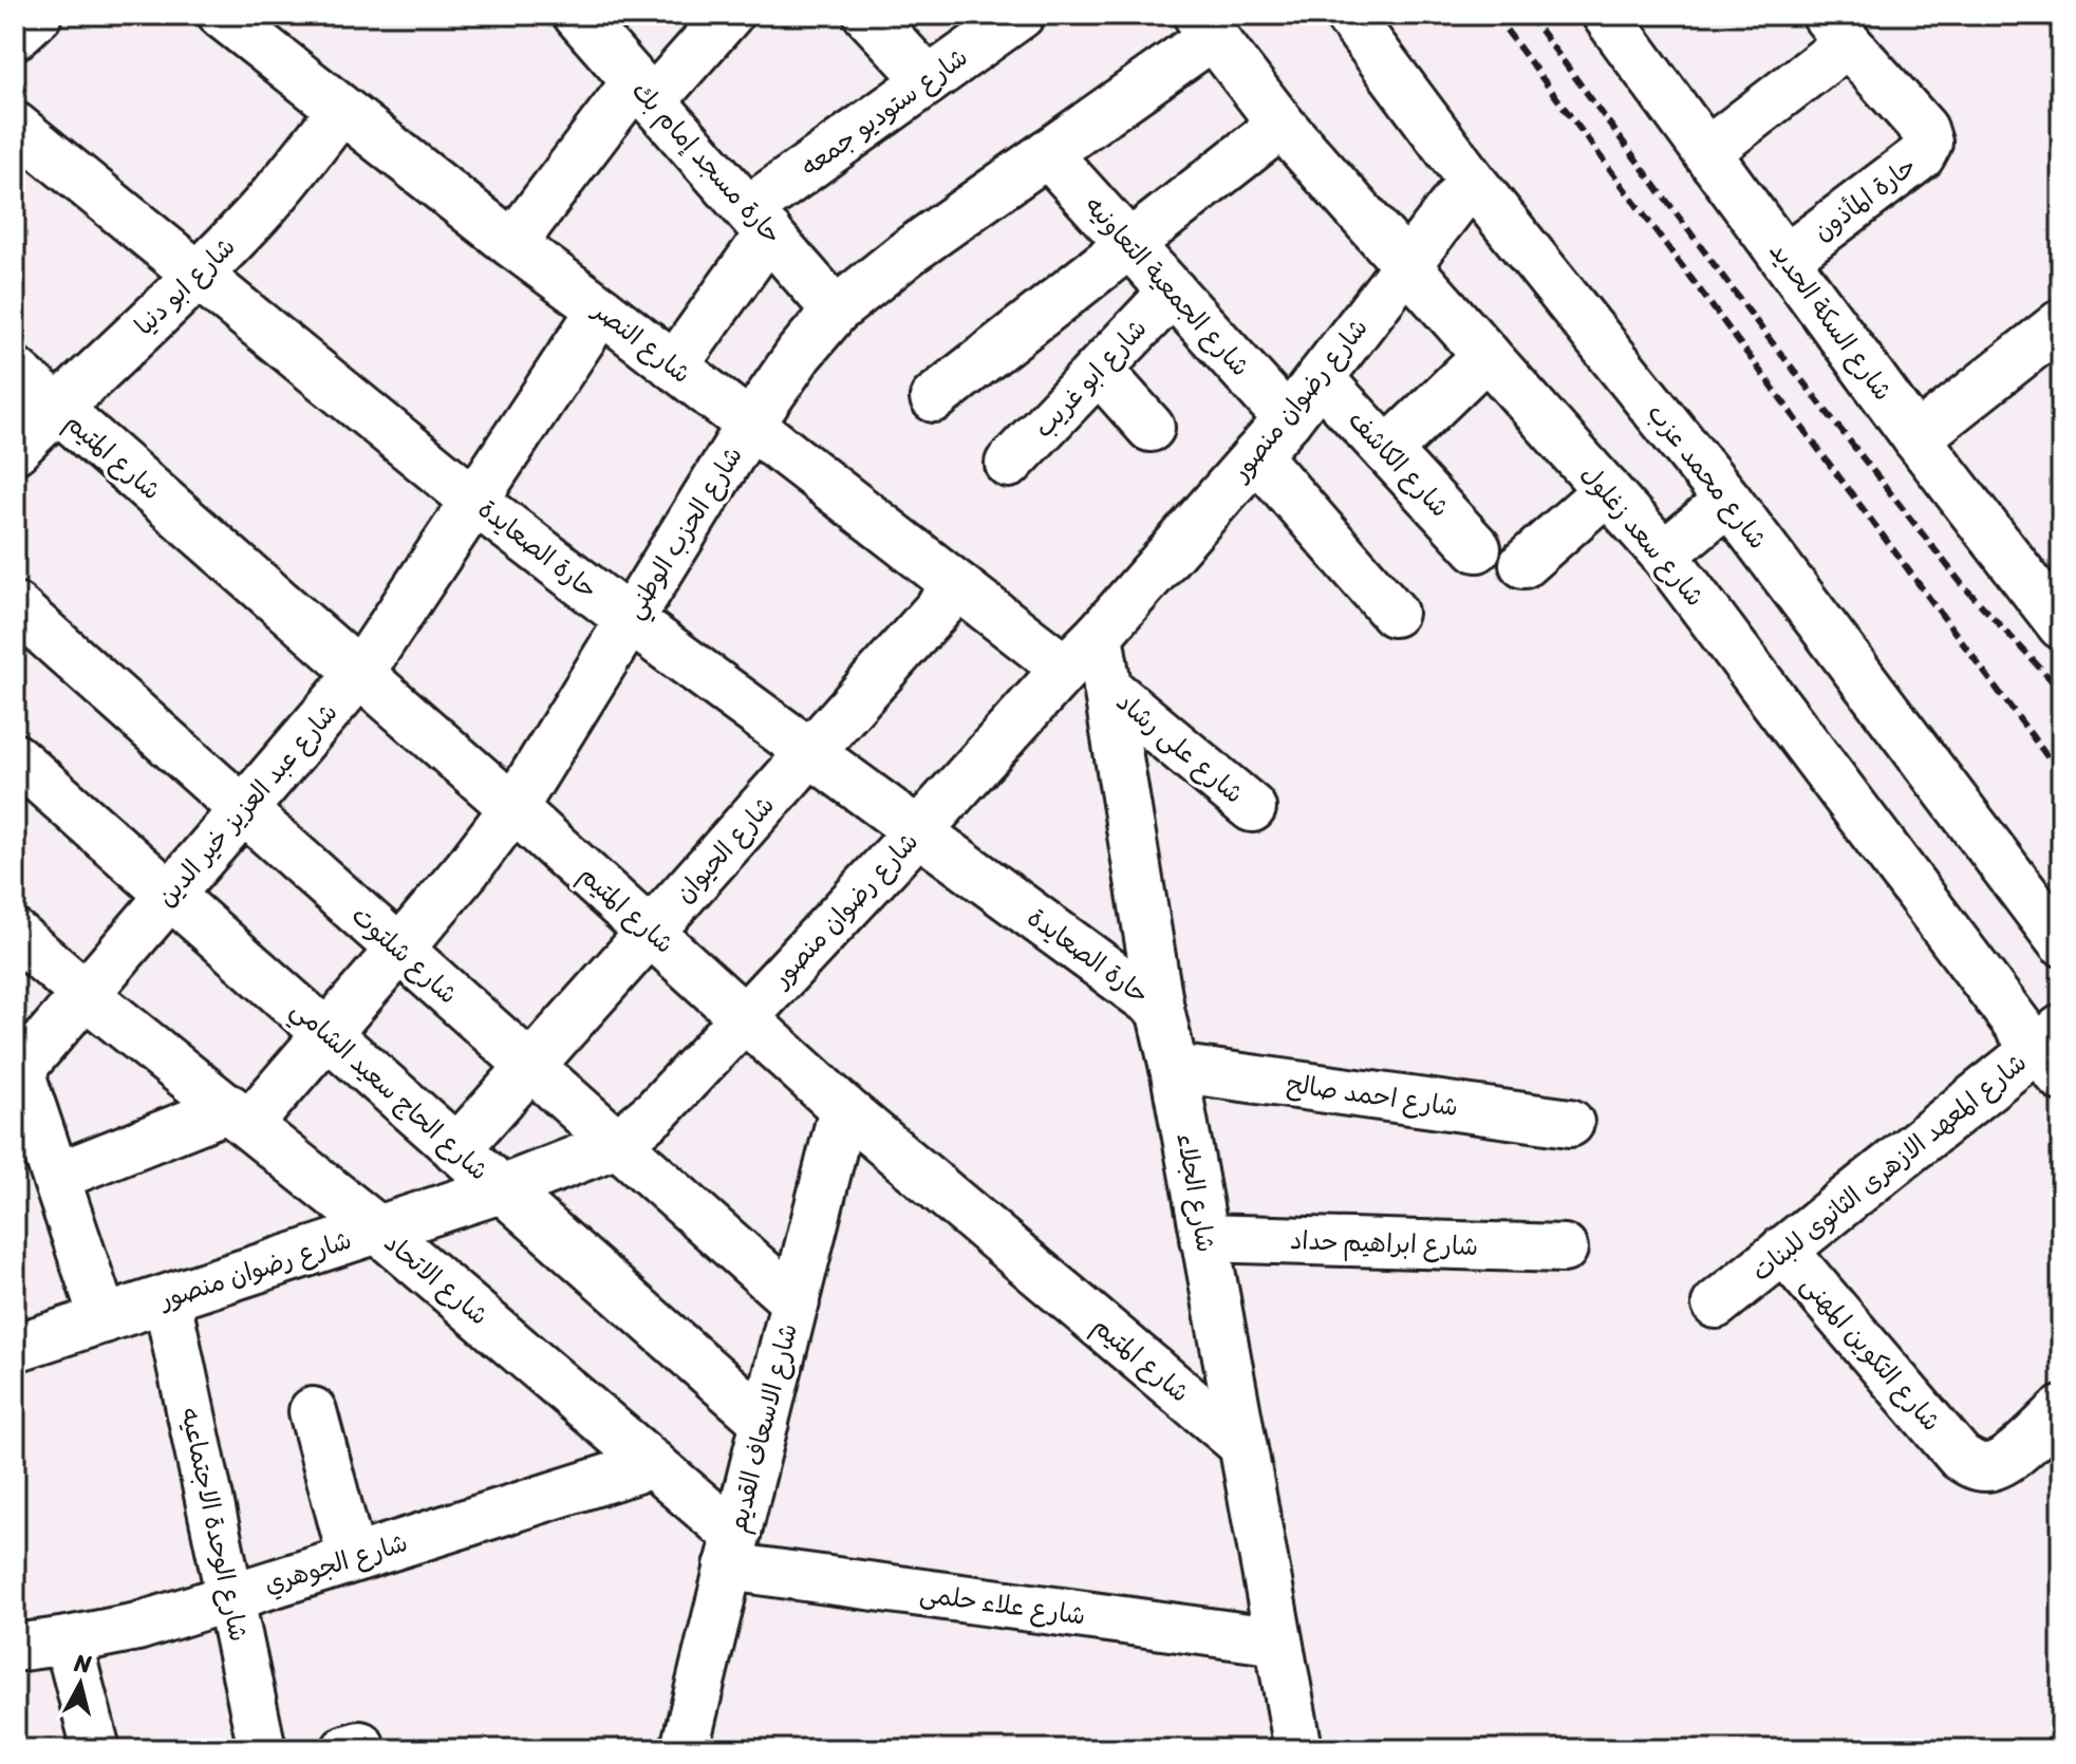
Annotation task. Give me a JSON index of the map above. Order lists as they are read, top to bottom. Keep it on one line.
{"streets":{"street":["شارع ستوديو جمعه","حارة مسجد إمام بك","حارة المأذون","شارع ابو دنيا","شارع الجمعية التعاونيه","شارع السكة الحديد","شارع النصر","شارع ابو غريب","شارع رضوان منصور","شارع المتيم","شارع الكاشف","شارع محمد عزب","شارع الحزب الوطني","شارع سعد زغلول","حارة الصعايدة","شارع على رشاد","شارع عبد العزيز خير الدين","شارع الحيوان","شارع شلتوت","شارع الحاج سعيد الشامي","شارع احمد صالح","شارع المعهد الازهرى الثانوى للبنات","شارع الجلاء","شارع ابراهيم حداد","شارع الاتحاد","شارع التكوين المهنى","شارع الاسعاف القديم","شارع الوحدة الاجتماعيه","شارع الجوهري","شارع علاء حلمى"]},"crossings":[["شارع ستوديو جمعه","حارة مسجد إمام بك"],["شارع ستوديو جمعه","شارع النصر"],["حارة مسجد إمام بك","شارع الحزب الوطني"],["حارة المأذون","شارع السكة الحديد"],["شارع ابو دنيا","شارع النصر"],["شارع ابو دنيا","شارع المتيم"],["شارع ابو دنيا","حارة الصعايدة"],["شارع الجمعية التعاونيه","شارع ابو غريب"],["شارع الجمعية التعاونيه","شارع رضوان منصور"],["شارع الجمعية التعاونيه","شارع الحزب الوطني"],["شارع النصر","شارع رضوان منصور"],["شارع النصر","شارع الحزب الوطني"],["شارع النصر","شارع عبد العزيز خير الدين"],["شارع النصر","شارع الحيوان"],["شارع رضوان منصور","شارع المتيم"],["شارع رضوان منصور","شارع الكاشف"],["شارع رضوان منصور","شارع محمد عزب"],["شارع رضوان منصور","شارع سعد زغلول"],["شارع رضوان منصور","حارة الصعايدة"],["شارع رضوان منصور","شارع عبد العزيز خير الدين"],["شارع رضوان منصور","شارع شلتوت"],["شارع رضوان منصور","شارع الحاج سعيد الشامي"],["شارع رضوان منصور","شارع الجلاء"],["شارع رضوان منصور","شارع الاتحاد"],["شارع رضوان منصور","شارع الوحدة الاجتماعيه"],["شارع المتيم","شارع الحزب الوطني"],["شارع المتيم","شارع عبد العزيز خير الدين"],["شارع المتيم","شارع الحيوان"],["شارع المتيم","شارع الجلاء"],["شارع المتيم","شارع الاسعاف القديم"],["شارع الحزب الوطني","شارع سعد زغلول"],["شارع الحزب الوطني","حارة الصعايدة"],["شارع الحزب الوطني","شارع شلتوت"],["شارع الحزب الوطني","شارع الحاج سعيد الشامي"],["شارع الحزب الوطني","شارع الاتحاد"],["شارع سعد زغلول","شارع المعهد الازهرى الثانوى للبنات"],["حارة الصعايدة","شارع عبد العزيز خير الدين"],["حارة الصعايدة","شارع الحيوان"],["حارة الصعايدة","شارع الجلاء"],["شارع على رشاد","شارع الجلاء"],["شارع عبد العزيز خير الدين","شارع شلتوت"],["شارع عبد العزيز خير الدين","شارع الحاج سعيد الشامي"],["شارع عبد العزيز خير الدين","شارع الاتحاد"],["شارع الحيوان","شارع شلتوت"],["شارع الحيوان","شارع الحاج سعيد الشامي"],["شارع شلتوت","شارع الاسعاف القديم"],["شارع الحاج سعيد الشامي","شارع الاسعاف القديم"],["شارع احمد صالح","شارع الجلاء"],["شارع المعهد الازهرى الثانوى للبنات","شارع التكوين المهنى"],["شارع الجلاء","شارع ابراهيم حداد"],["شارع الجلاء","شارع علاء حلمى"],["شارع الاتحاد","شارع الاسعاف القديم"],["شارع الاتحاد","شارع الجوهري"],["شارع الاتحاد","شارع علاء حلمى"],["شارع الاسعاف القديم","شارع علاء حلمى"],["شارع الوحدة الاجتماعيه","شارع الجوهري"]],"north":"top"}
